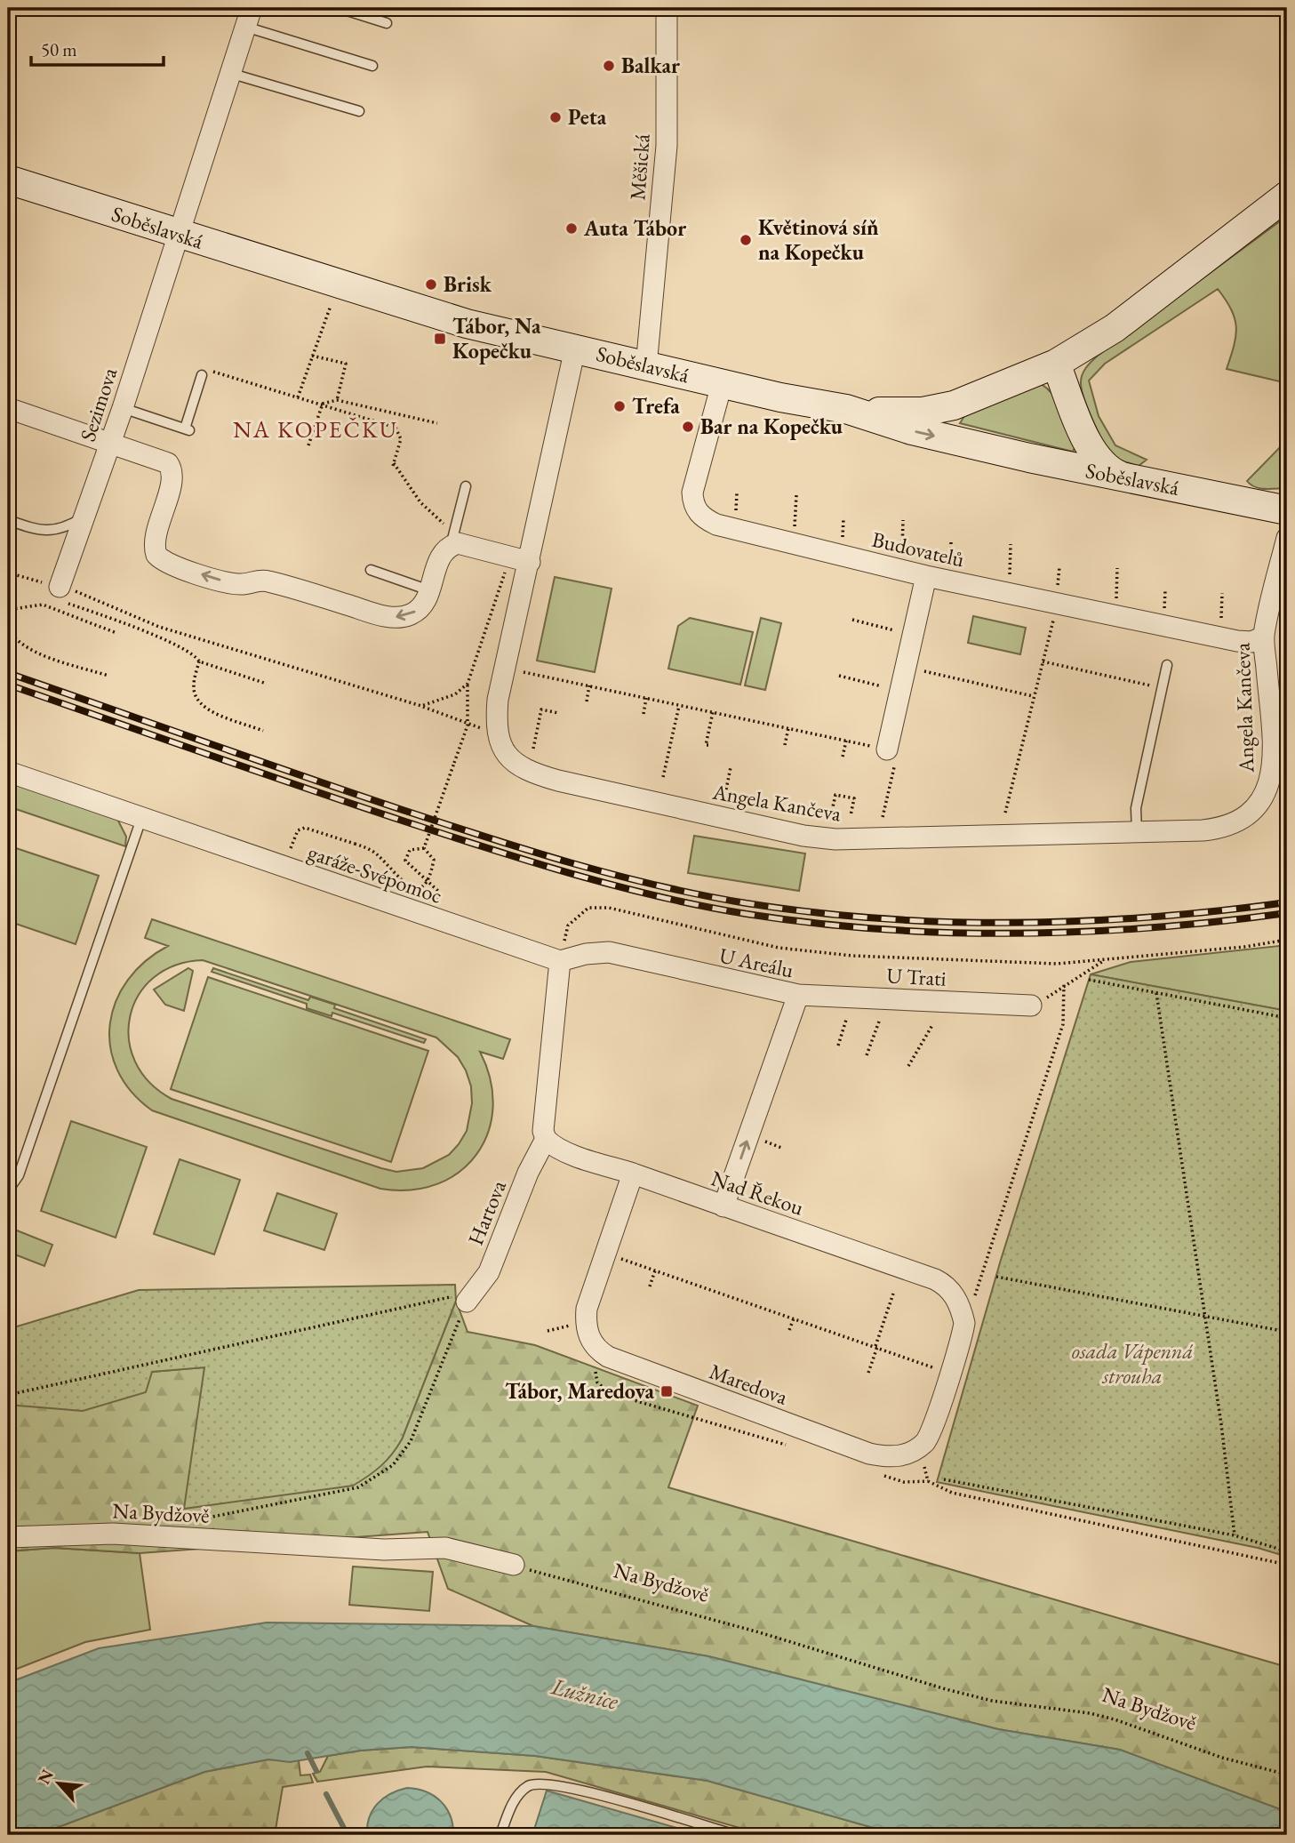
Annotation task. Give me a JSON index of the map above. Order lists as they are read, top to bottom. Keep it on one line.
{"streets":{"main road":["Soběslavská"],"street":["Měšická","Sezimova","Budovatelů","Angela Kančeva","garáže-Svépomoc","U Areálu","U Trati","Nad Řekou","Hartova","Maredova","Na Bydžově"]},"crossings":[["Měšická","Soběslavská"],["Soběslavská","Sezimova"],["Soběslavská","Budovatelů"],["Soběslavská","Angela Kančeva"],["Budovatelů","Angela Kančeva"],["garáže-Svépomoc","U Areálu"],["U Areálu","U Trati"],["U Areálu","Nad Řekou"],["Nad Řekou","Hartova"],["Nad Řekou","Maredova"]],"one_way":["U Areálu"],"districts":["NA KOPEČKU"],"water":["Lužnice"],"parks":["osada Vápenná strouha"],"places":{"other":["Balkar","Peta","Auta Tábor","Květinová síň na Kopečku","Brisk","Trefa","Bar na Kopečku"],"transit":["Tábor, Na Kopečku","Tábor, Maredova"]},"scale_bar":"50 m","north":"top left"}
